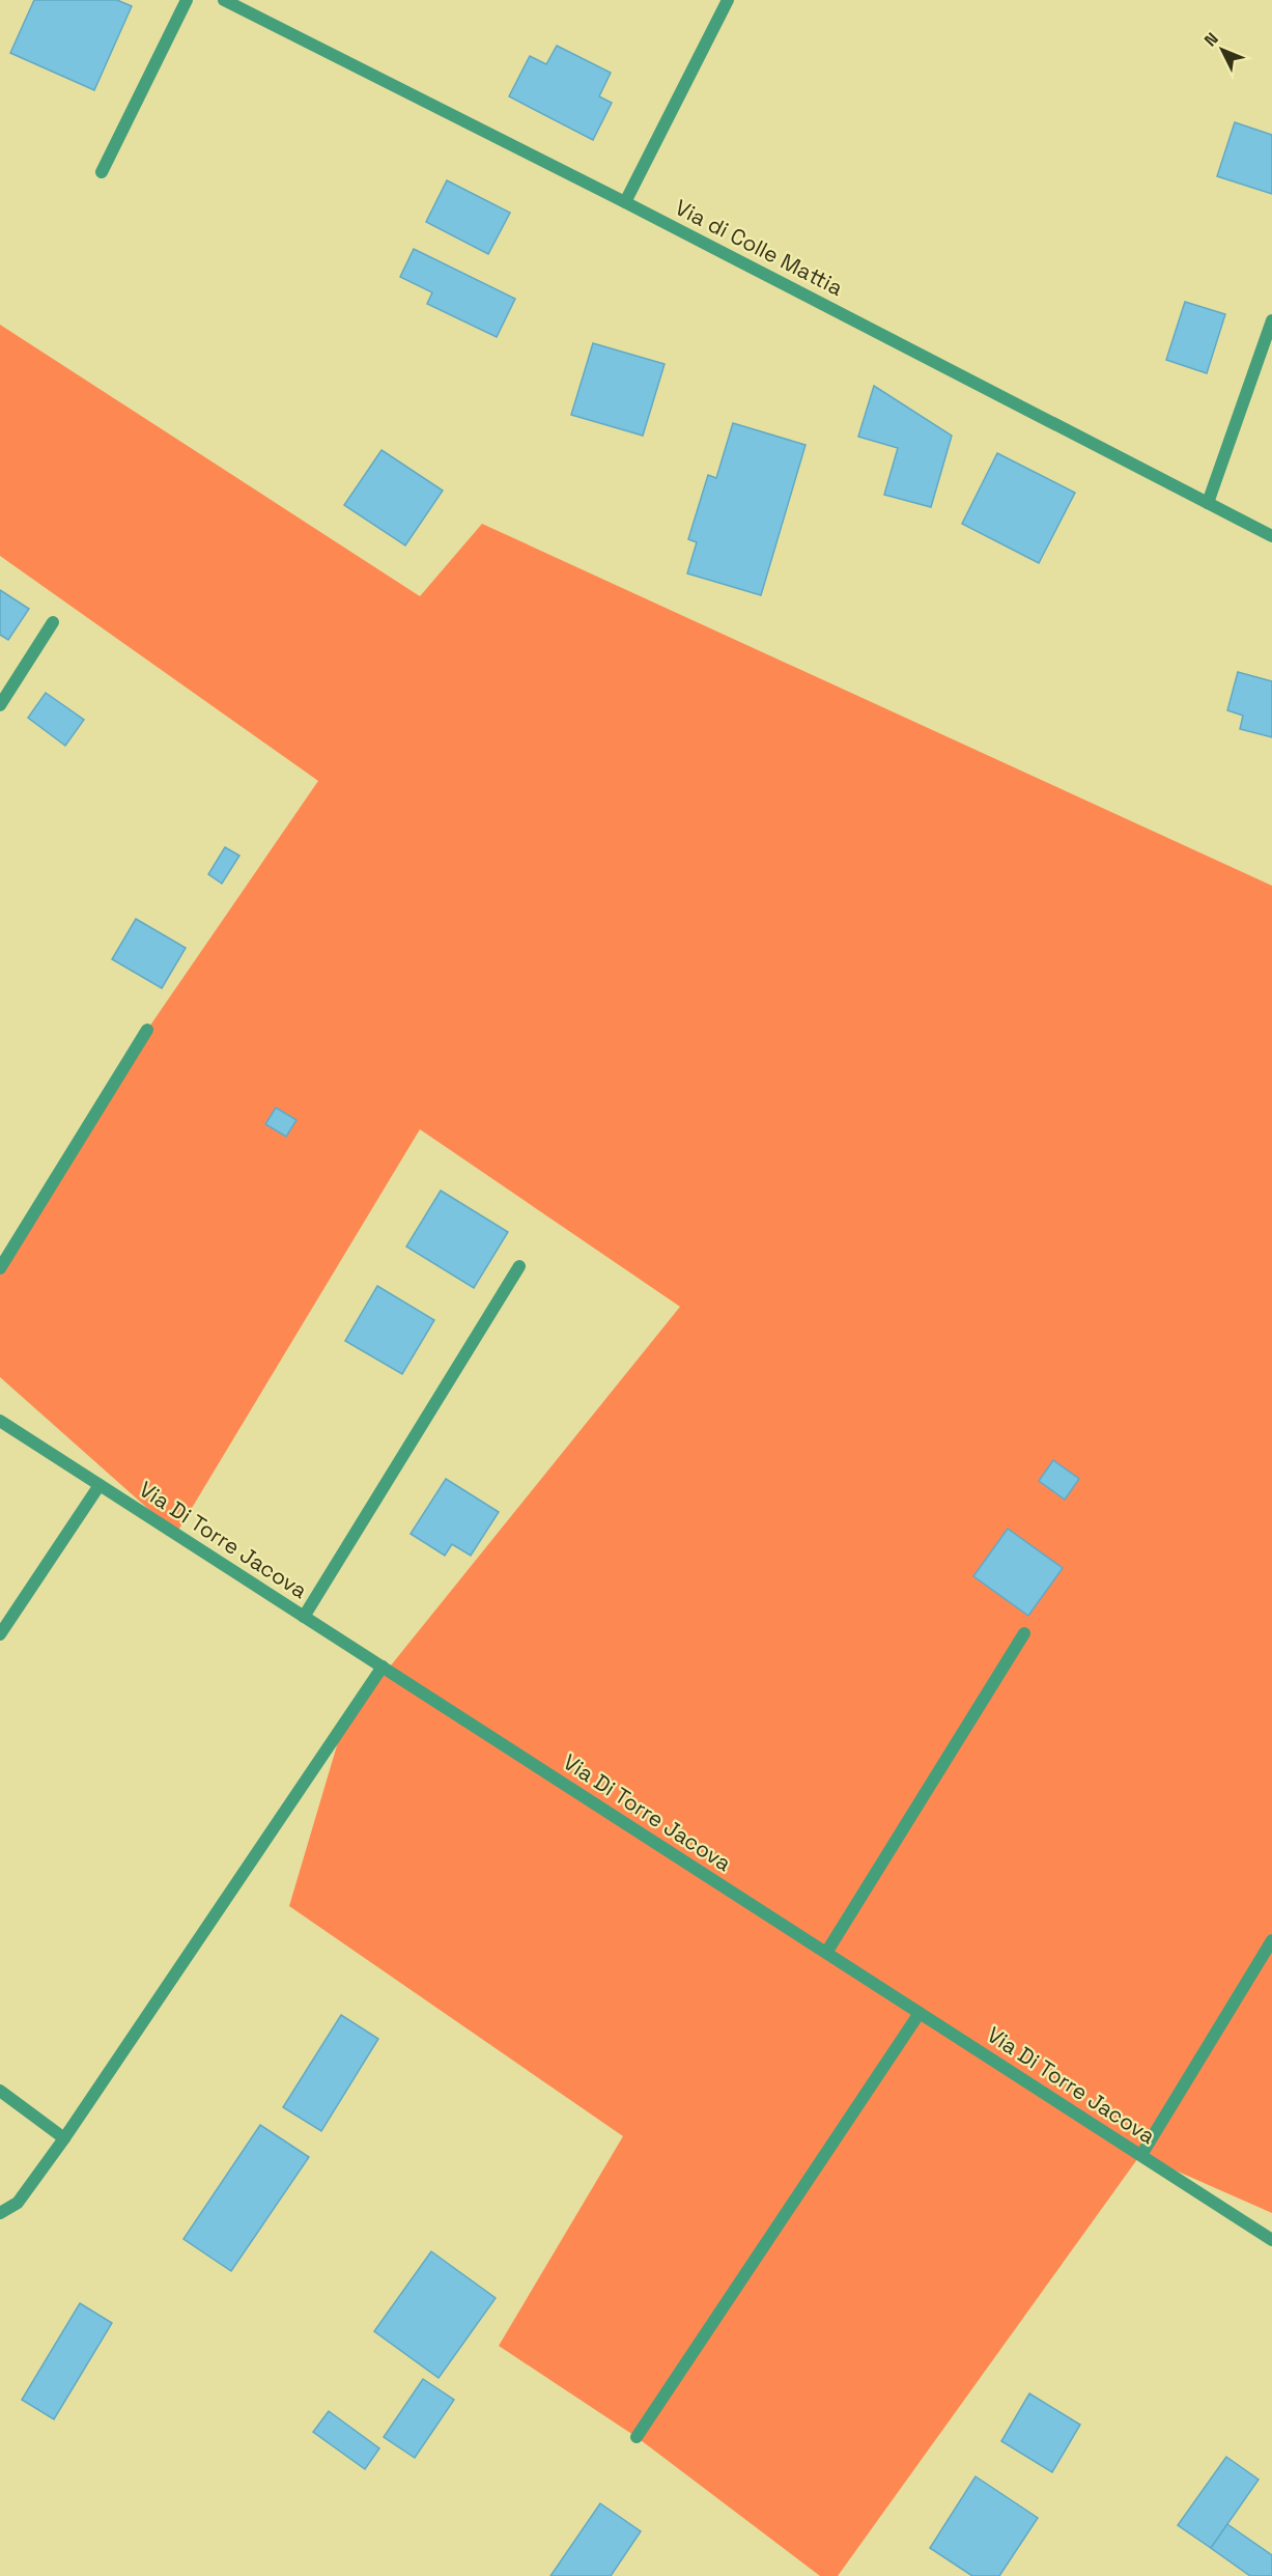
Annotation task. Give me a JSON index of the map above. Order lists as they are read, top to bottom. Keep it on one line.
{"streets":{"street":["Via di Colle Mattia","Via Di Torre Jacova"]},"north":"top left"}
